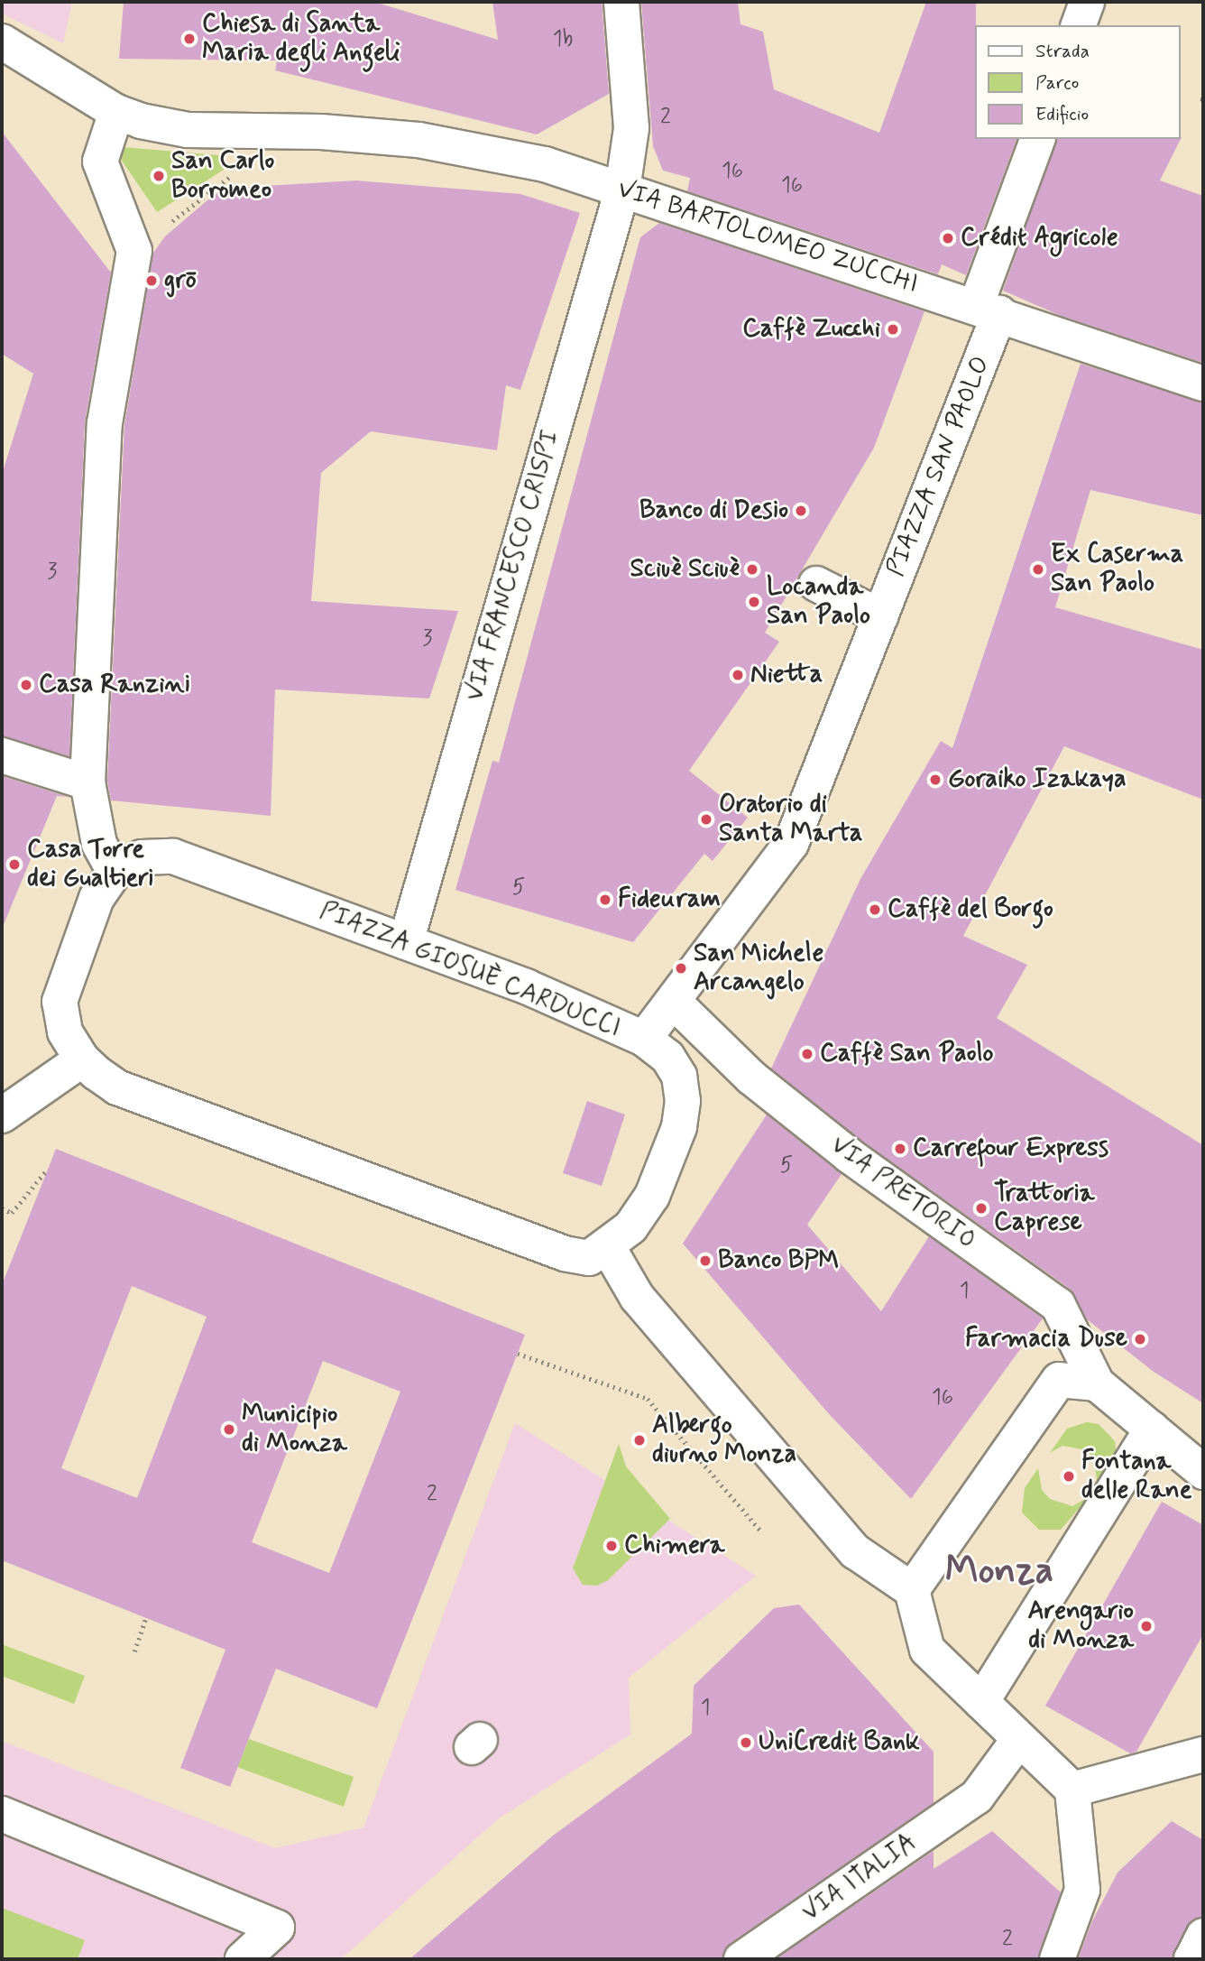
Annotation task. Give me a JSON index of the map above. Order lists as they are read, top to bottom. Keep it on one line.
{"streets":{"street":["VIA BARTOLOMEO ZUCCHI","PIAZZA SAN PAOLO","VIA FRANCESCO CRISPI","PIAZZA GIOSUÈ CARDUCCI","VIA PRETORIO","VIA ITALIA"]},"crossings":[["VIA BARTOLOMEO ZUCCHI","PIAZZA SAN PAOLO"],["VIA BARTOLOMEO ZUCCHI","VIA FRANCESCO CRISPI"],["PIAZZA SAN PAOLO","PIAZZA GIOSUÈ CARDUCCI"],["PIAZZA SAN PAOLO","VIA PRETORIO"],["VIA FRANCESCO CRISPI","PIAZZA GIOSUÈ CARDUCCI"],["PIAZZA GIOSUÈ CARDUCCI","VIA PRETORIO"]],"districts":["Monza"],"places":["Chiesa di Santa Maria degli Angeli","San Carlo Borromeo","Crédit Agricole","grō","Caffè Zucchi","Banco di Desio","Sciuè Sciuè","Ex Caserma San Paolo","Locanda San Paolo","Nietta","Casa Ranzini","Goraiko Izakaya","Oratorio di Santa Marta","Casa Torre dei Gualtieri","Fideuram","Caffè del Borgo","San Michele Arcangelo","Caffè San Paolo","Carrefour Express","Trattoria Caprese","Banco BPM","Farmacia Duse","Municipio di Monza","Albergo diurno Monza","Fontana delle Rane","Chimera","Arengario di Monza","UniCredit Bank"],"house_numbers":["1b","2","16","16","3","3","5","5","1","16","2","1","2"],"legend":["Strada","Parco","Edificio"]}
